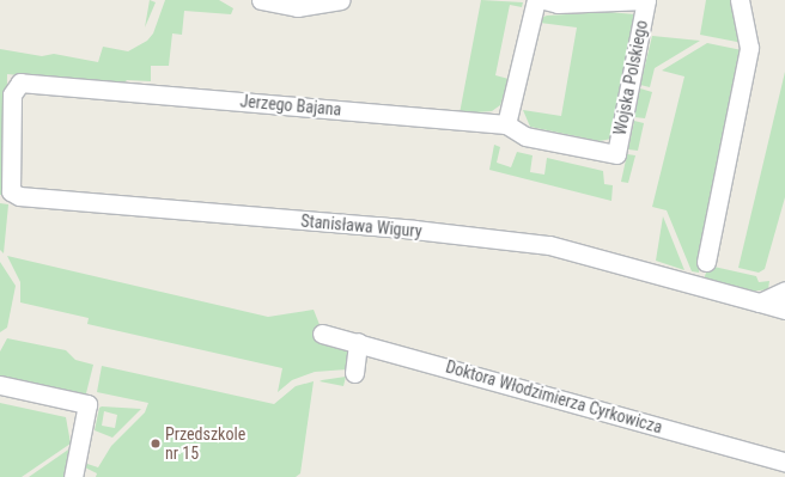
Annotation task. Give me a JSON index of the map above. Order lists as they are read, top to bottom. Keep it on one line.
{"streets":{"street":["Wojska Polskiego","Jerzego Bajana","Stanisława Wigury","Doktora Włodzimierza Cyrkowicza"]},"crossings":[["Wojska Polskiego","Jerzego Bajana"],["Jerzego Bajana","Stanisława Wigury"]],"places":["Przedszkole nr 15"]}
